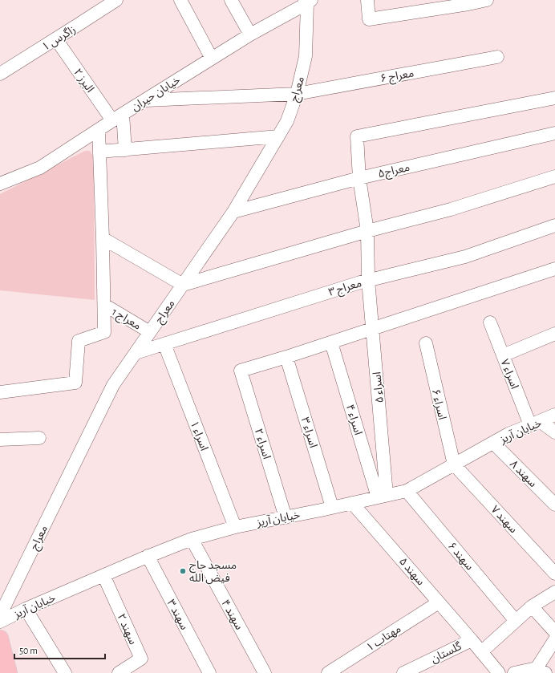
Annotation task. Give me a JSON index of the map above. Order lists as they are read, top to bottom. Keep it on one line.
{"streets":{"street":["زاگرس ۱","معراج ۶","البرز ۲","معراج","خیابان حیران","معراج۵","معراج ۳","معراج 1","اسراء ۷","اسراء ۵","اسراء ۶","اسراء ۴","خیابان آریز","اسراء ۳","اسراء ۱","اسراء ۲","سهند ۸","سهند ۷","سهند ۶","سهند ۵","سهند ۳","سهند ۴","سهند ۲","مهتاب ۱","گلستان"]},"crossings":[["زاگرس ۱","البرز ۲"],["معراج ۶","معراج"],["معراج ۶","خیابان حیران"],["البرز ۲","خیابان حیران"],["معراج","خیابان حیران"],["معراج","معراج۵"],["معراج","معراج ۳"],["معراج","معراج 1"],["معراج۵","اسراء ۵"],["معراج ۳","اسراء ۵"],["معراج ۳","اسراء ۱"],["اسراء ۷","خیابان آریز"],["اسراء ۵","اسراء ۴"],["اسراء ۵","خیابان آریز"],["اسراء ۶","خیابان آریز"],["اسراء ۶","سهند ۷"],["اسراء ۴","خیابان آریز"],["خیابان آریز","اسراء ۳"],["خیابان آریز","اسراء ۱"],["خیابان آریز","اسراء ۲"],["خیابان آریز","سهند ۸"],["خیابان آریز","سهند ۷"],["خیابان آریز","سهند ۶"],["خیابان آریز","سهند ۵"],["خیابان آریز","سهند ۳"],["خیابان آریز","سهند ۴"],["خیابان آریز","سهند ۲"],["اسراء ۳","اسراء ۲"],["سهند ۵","مهتاب ۱"],["سهند ۵","گلستان"]],"places":["مسجد حاج فیض الله"],"scale_bar":"50 m"}
